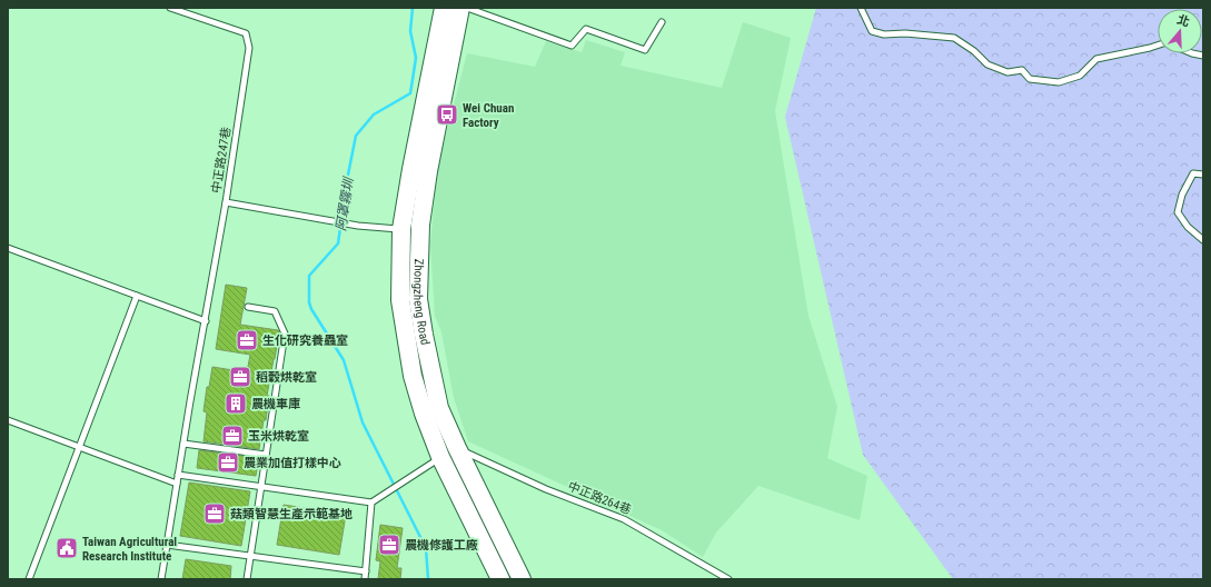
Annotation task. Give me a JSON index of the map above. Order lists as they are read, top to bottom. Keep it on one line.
{"streets":{"main road":["Zhongzheng Road"],"lane":["中正路247巷","中正路264巷"]},"crossings":[["中正路247巷","Zhongzheng Road"],["Zhongzheng Road","中正路264巷"]],"water":["阿罩霧圳"],"places":{"bus stop":["Wei Chuan Factory"],"office":["生化研究養蟲室","稻穀烘乾室","玉米烘乾室","農業加值打樣中心","菇類智慧生產示範基地","農機修護工廠"],"building":["農機車庫"],"public building":["Taiwan Agricultural Research Institute"]},"north":"top"}
